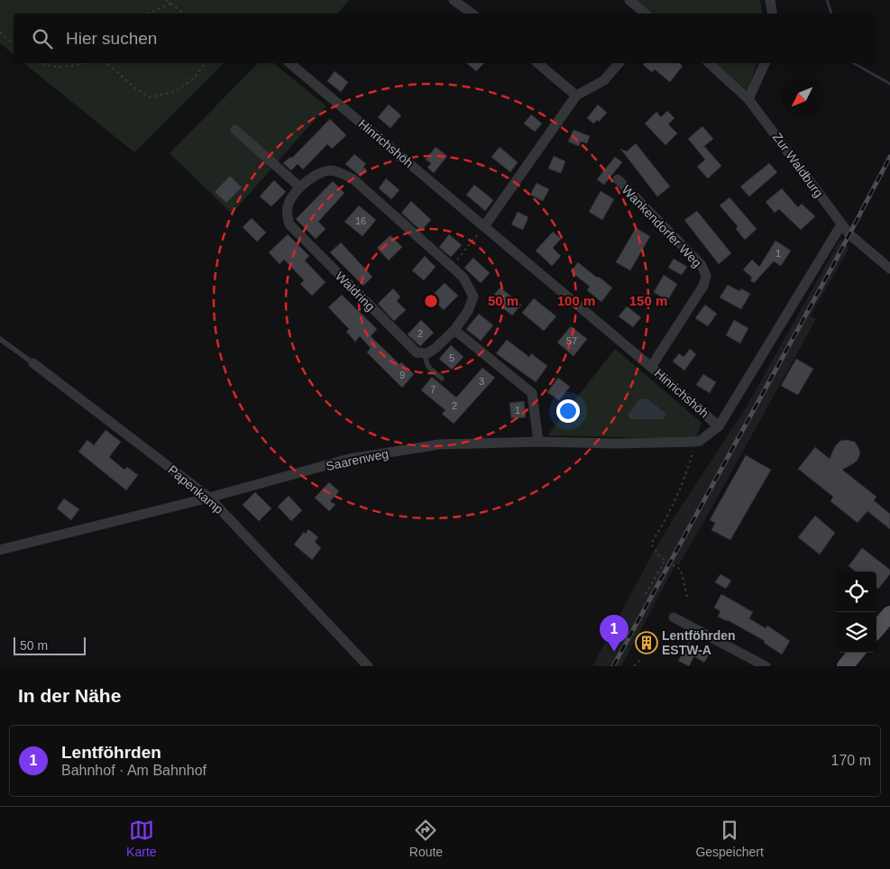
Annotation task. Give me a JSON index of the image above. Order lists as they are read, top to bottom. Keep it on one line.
{"streets":{"street":["Hinrichshöh","Zur Waldburg","Wankendorfer Weg","Waldring","Saarenweg","Papenkamp"]},"crossings":[["Hinrichshöh","Zur Waldburg"],["Hinrichshöh","Wankendorfer Weg"],["Hinrichshöh","Saarenweg"],["Saarenweg","Papenkamp"]],"places":{"building":["Lentföhrden ESTW-A"]},"house_numbers":["16","1","2","57","5","9","3","7","2","1"],"scale_bar":"50 m","north":"bottom left","page":{"search":"Hier suchen","pins":"1","scale":"50 m","heading":"In der Nähe","list":[{"mark":"1","name":"Lentföhrden","note":"Bahnhof · Am Bahnhof","value":"170 m"}],"nav":["Karte","Route","Gespeichert"]},"rings":["50 m","100 m","150 m"]}
